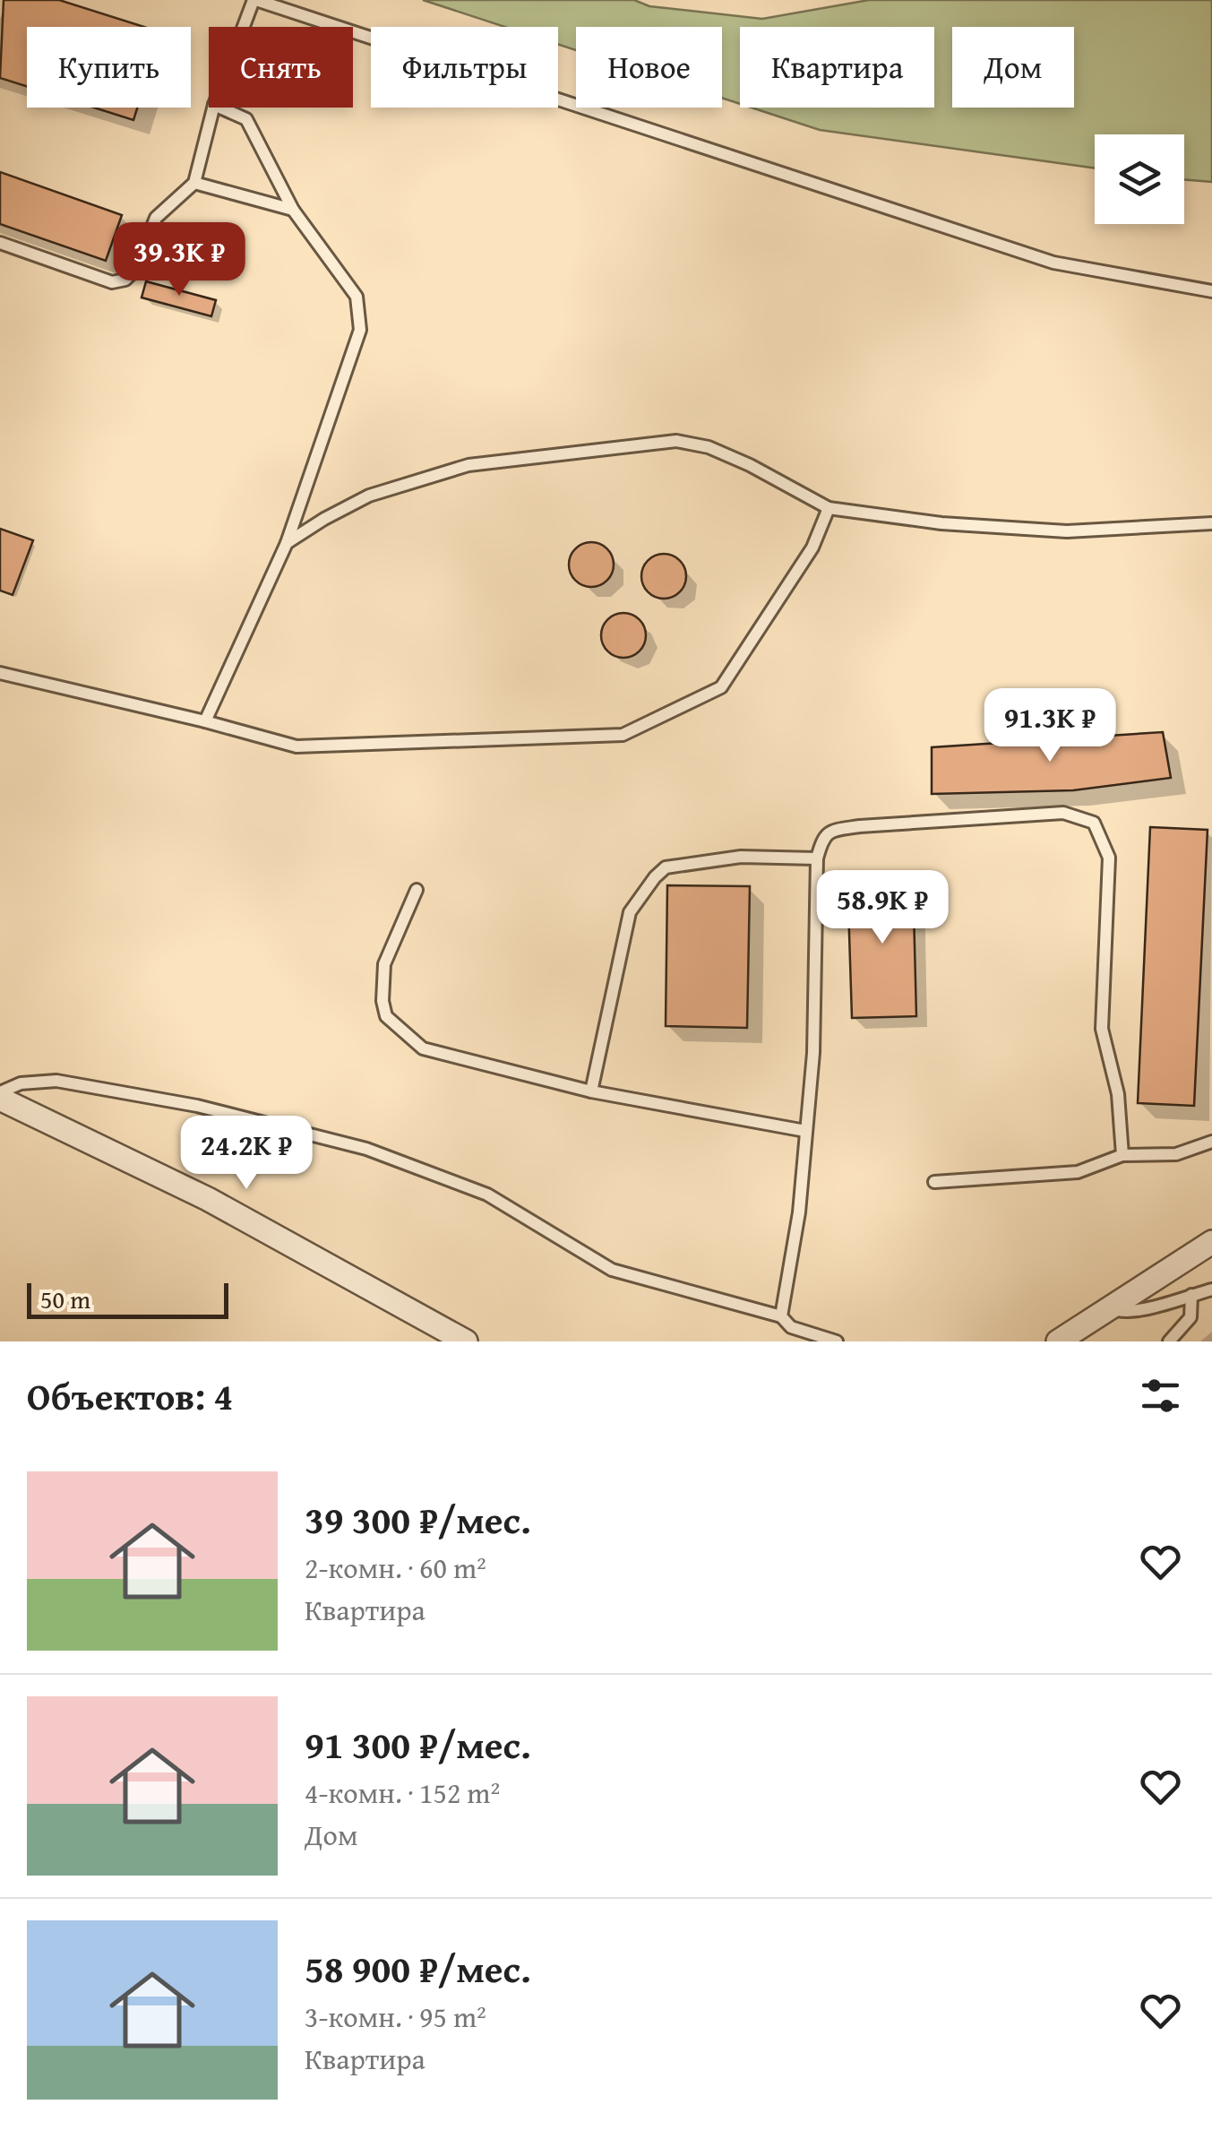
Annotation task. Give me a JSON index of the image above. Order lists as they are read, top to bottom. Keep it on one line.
{"scale_bar":"50 m","page":{"chip":["Купить","Снять","Фильтры","Новое","Квартира","Дом"],"price":["39.3K ₽","91.3K ₽","58.9K ₽","24.2K ₽"],"scale":"50 m","heading":"Объектов: 4","list":[{"name":"39 300 ₽/мес.","note":"2-комн. · 60 m² · Квартира"},{"name":"91 300 ₽/мес.","note":"4-комн. · 152 m² · Дом"},{"name":"58 900 ₽/мес.","note":"3-комн. · 95 m² · Квартира"}]}}
